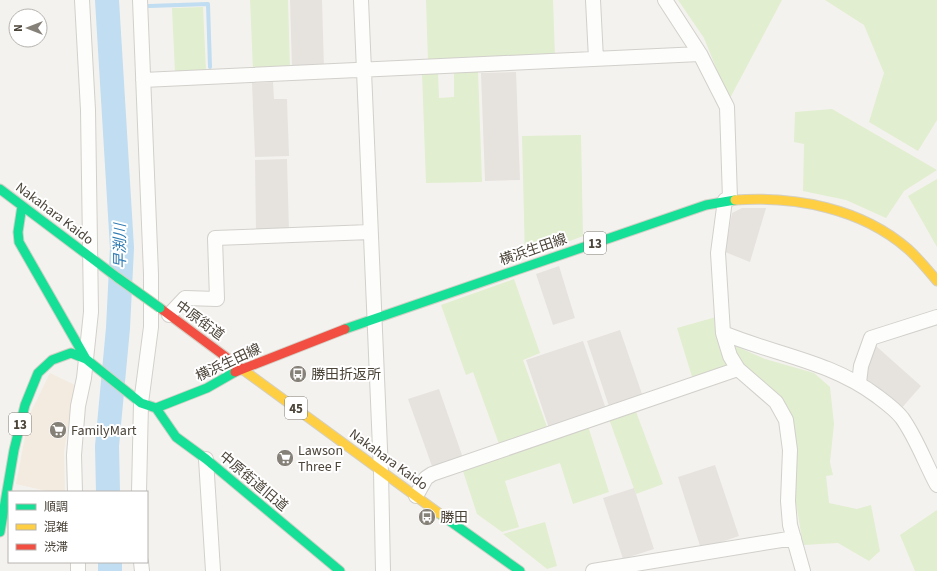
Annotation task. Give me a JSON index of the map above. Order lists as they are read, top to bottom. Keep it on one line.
{"streets":{"main road":["Nakahara Kaido","13","横浜生田線","中原街道","45","中原街道旧道"]},"crossings":[["Nakahara Kaido","横浜生田線"],["Nakahara Kaido","中原街道"],["Nakahara Kaido","45"],["13","横浜生田線"],["13","中原街道旧道"],["横浜生田線","中原街道"],["横浜生田線","中原街道旧道"],["中原街道","45"]],"water":["早渕川"],"places":{"bus stop":["勝田折返所","勝田"],"supermarket":["FamilyMart","Lawson Three F"]},"legend":["順調","混雑","渋滞"],"north":"left"}
